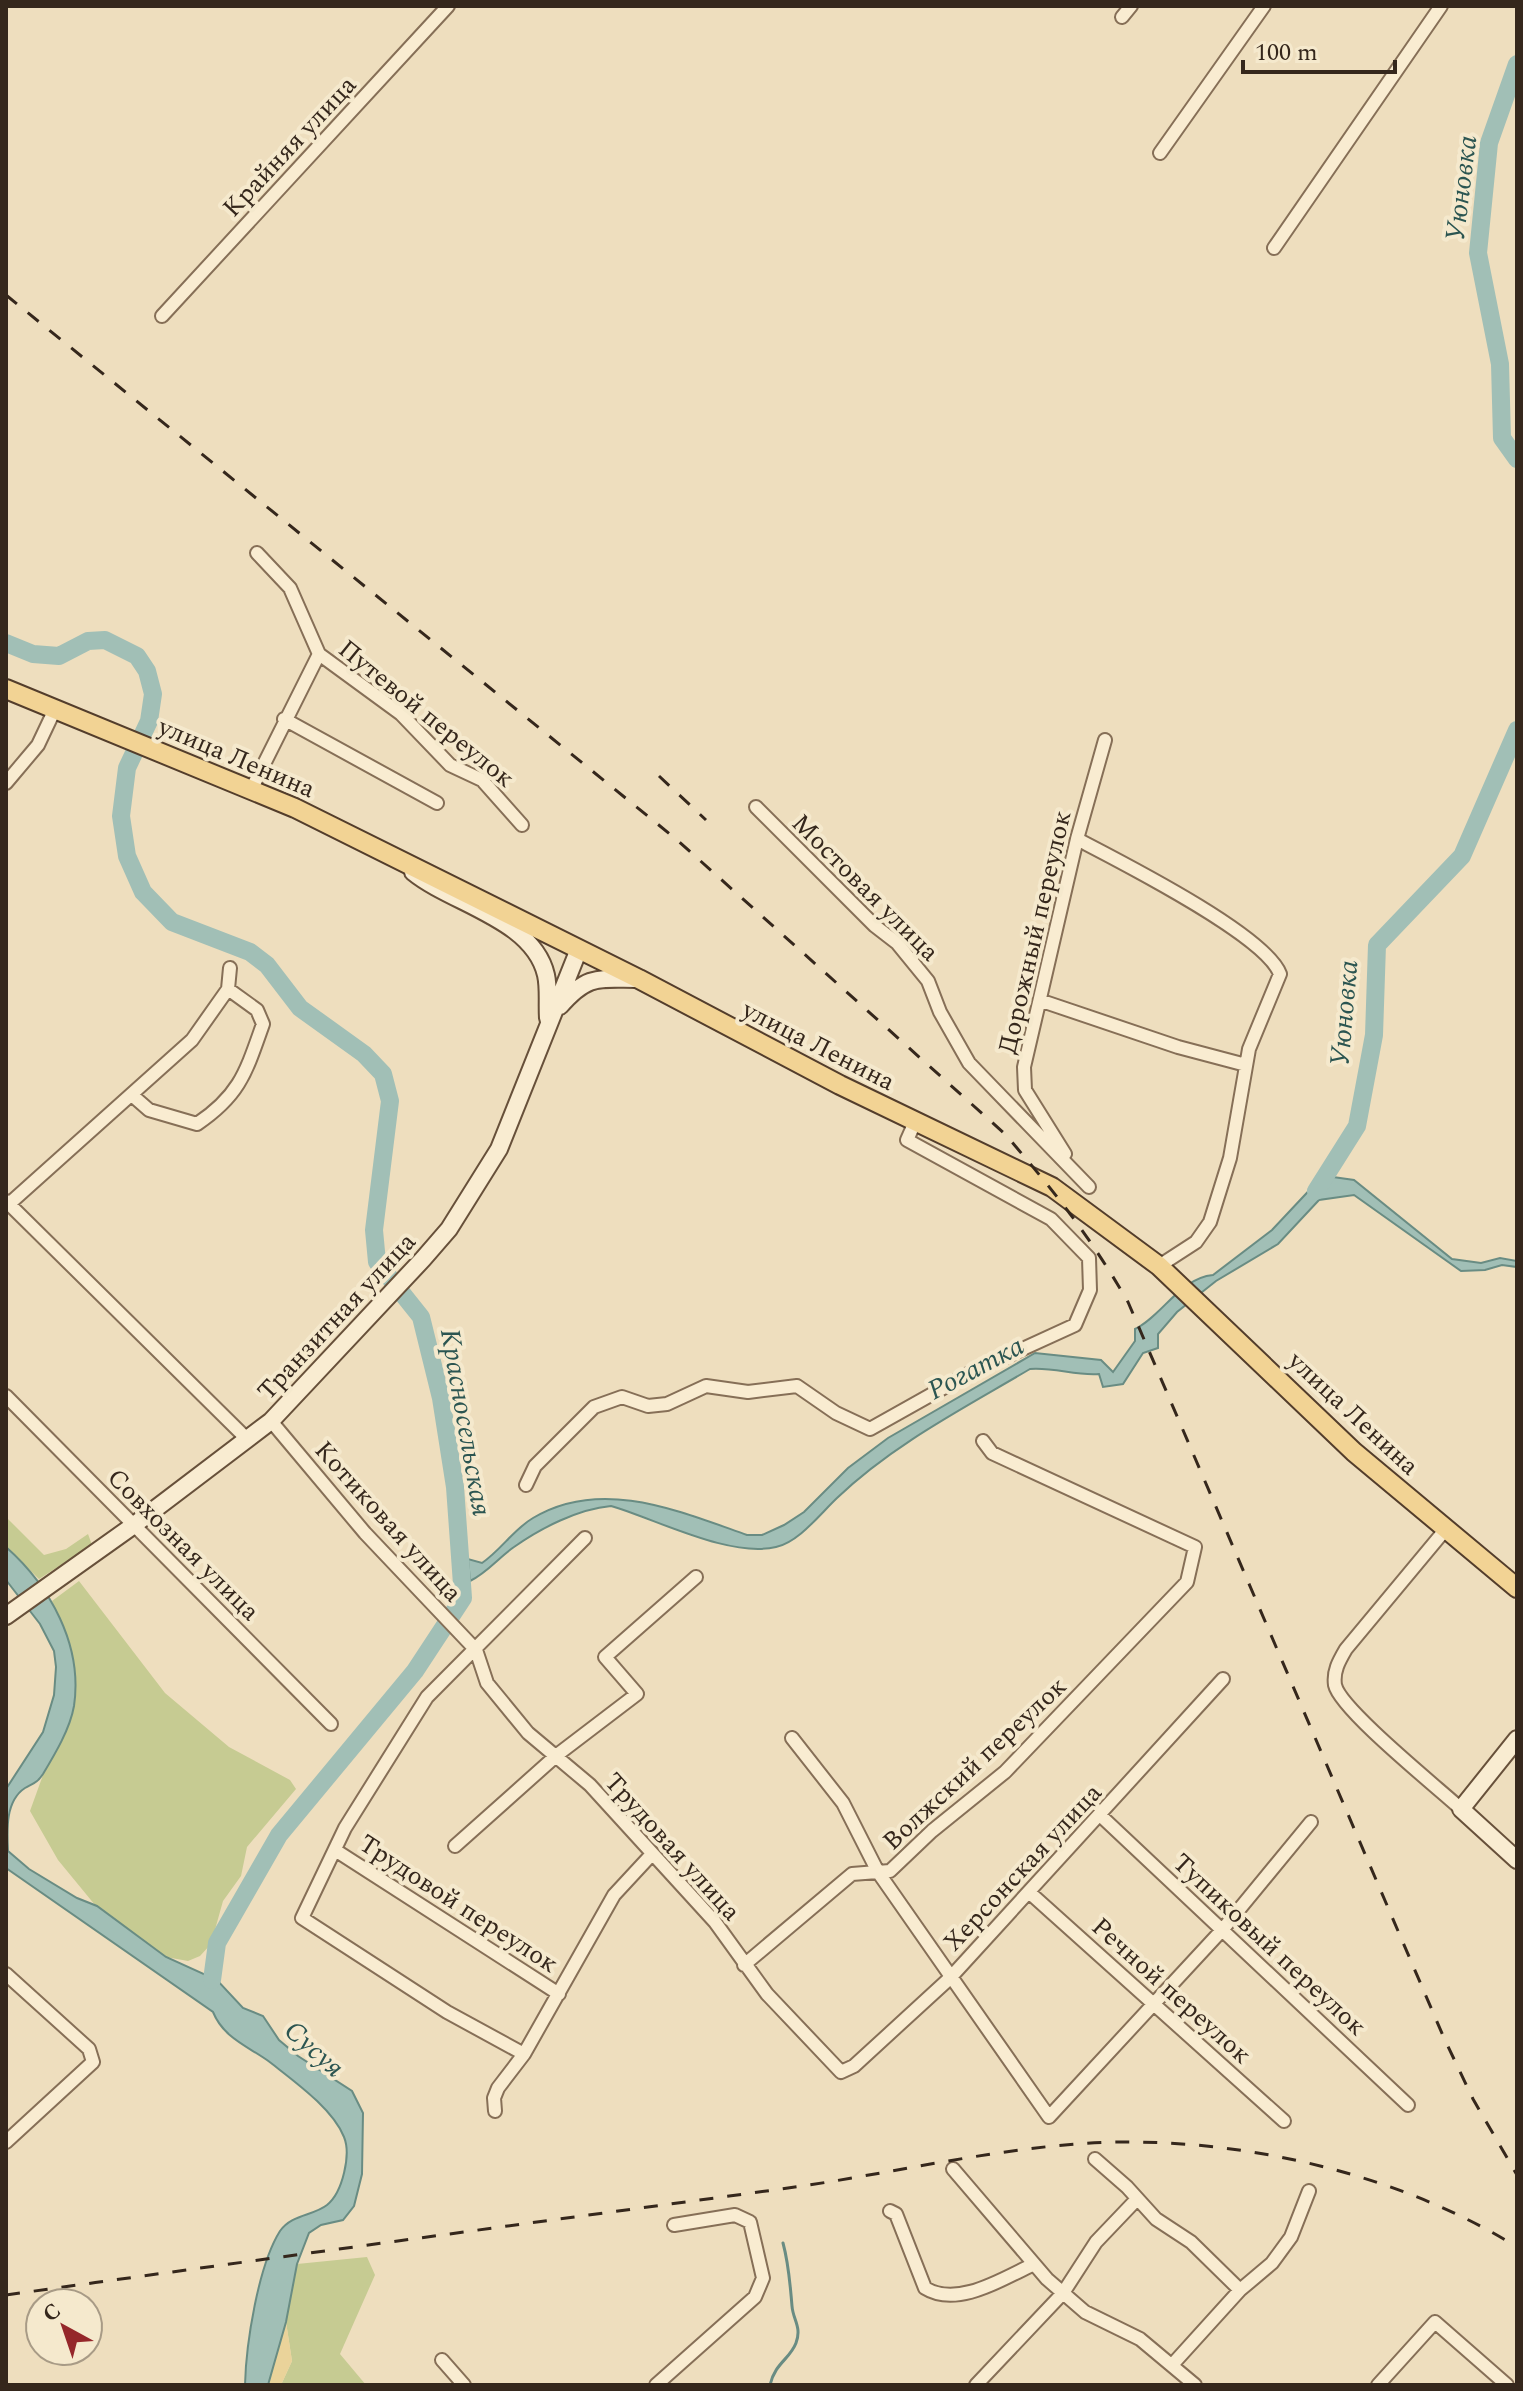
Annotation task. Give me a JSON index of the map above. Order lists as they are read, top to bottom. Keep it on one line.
{"streets":{"main road":["улица Ленина","Транзитная улица"],"street":["Крайняя улица","Путевой переулок","Мостовая улица","Дорожный переулок","Котиковая улица","Совхозная улица","Волжский переулок","Трудовая улица","Херсонская улица","Трудовой переулок","Тупиковый переулок","Речной переулок"]},"crossings":[["улица Ленина","Транзитная улица"],["Мостовая улица","Дорожный переулок"],["Транзитная улица","Котиковая улица"],["Транзитная улица","Совхозная улица"],["Котиковая улица","Трудовая улица"],["Волжский переулок","Трудовая улица"],["Трудовая улица","Херсонская улица"],["Трудовая улица","Трудовой переулок"],["Херсонская улица","Тупиковый переулок"],["Херсонская улица","Речной переулок"]],"water":["Уюновка","Рогатка","Красносельская","Сусуя"],"scale_bar":"100 m","north":"top left"}
